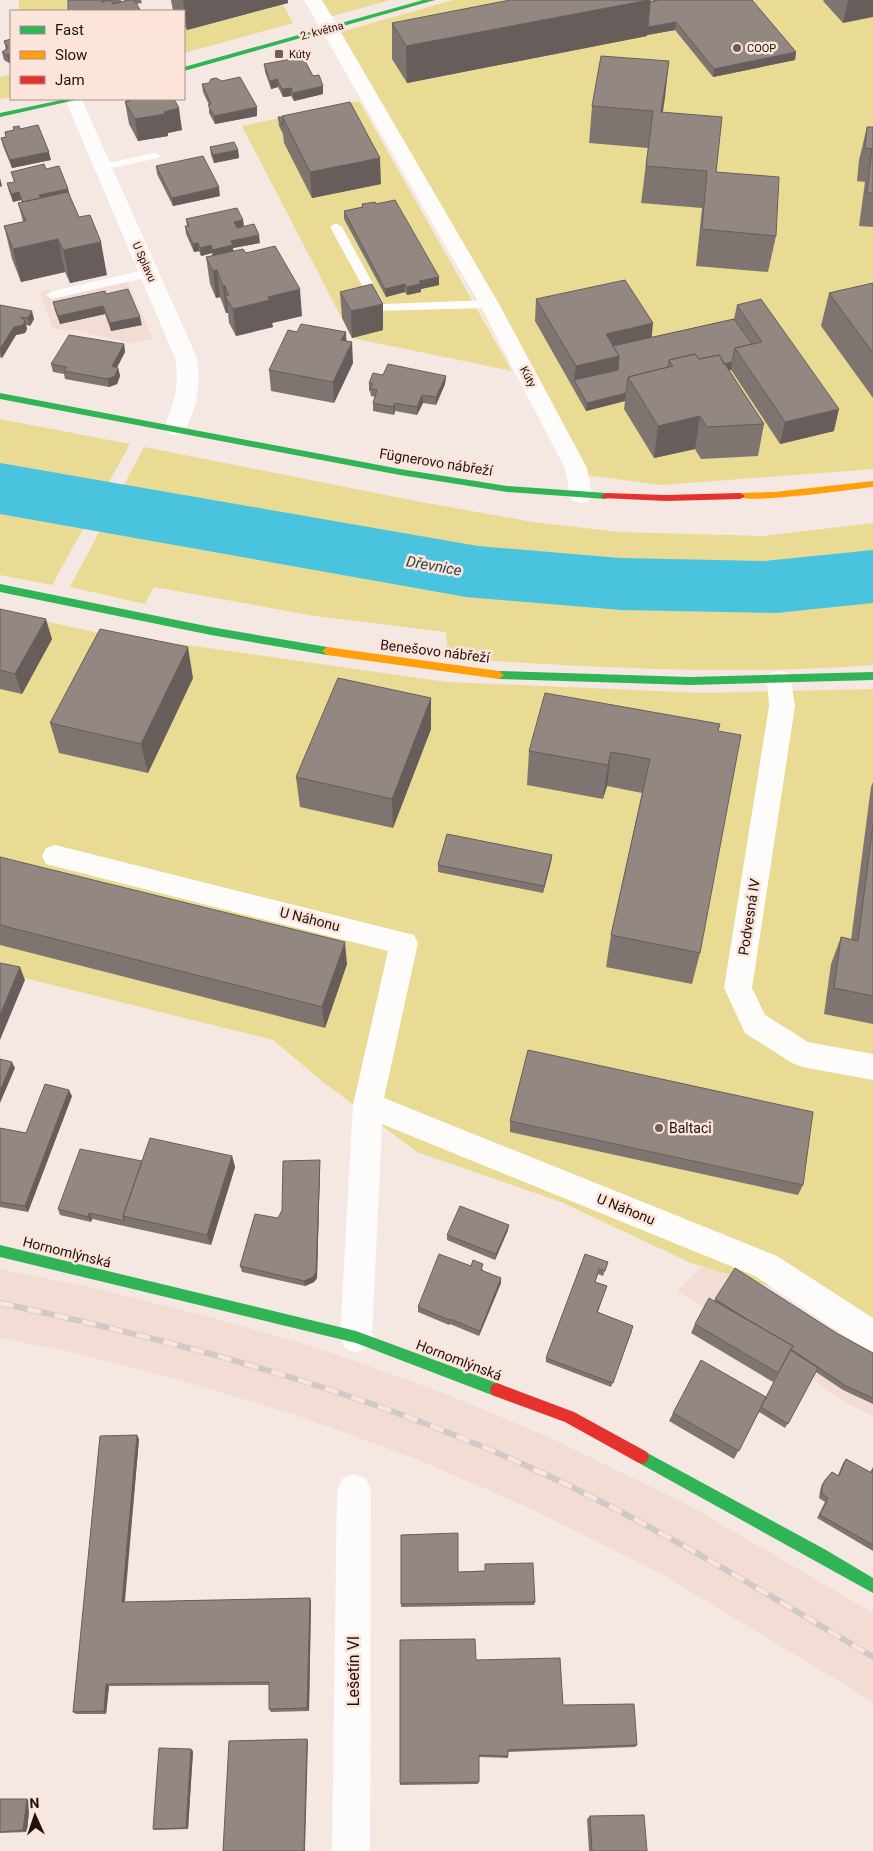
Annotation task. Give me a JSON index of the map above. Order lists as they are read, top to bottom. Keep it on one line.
{"streets":{"street":["2. května","U Splavu","Kúty","Fügnerovo nábřeží","Benešovo nábřeží","Podvesná IV","U Náhonu","Hornomlýnská","Lešetín VI"]},"crossings":[["2. května","Kúty"],["U Splavu","Fügnerovo nábřeží"],["Kúty","Fügnerovo nábřeží"],["Benešovo nábřeží","Podvesná IV"],["U Náhonu","Hornomlýnská"]],"water":["Dřevnice"],"places":{"other":["COOP","Baltaci"],"transit":["Kúty"]},"legend":["Fast","Slow","Jam"],"north":"top"}
